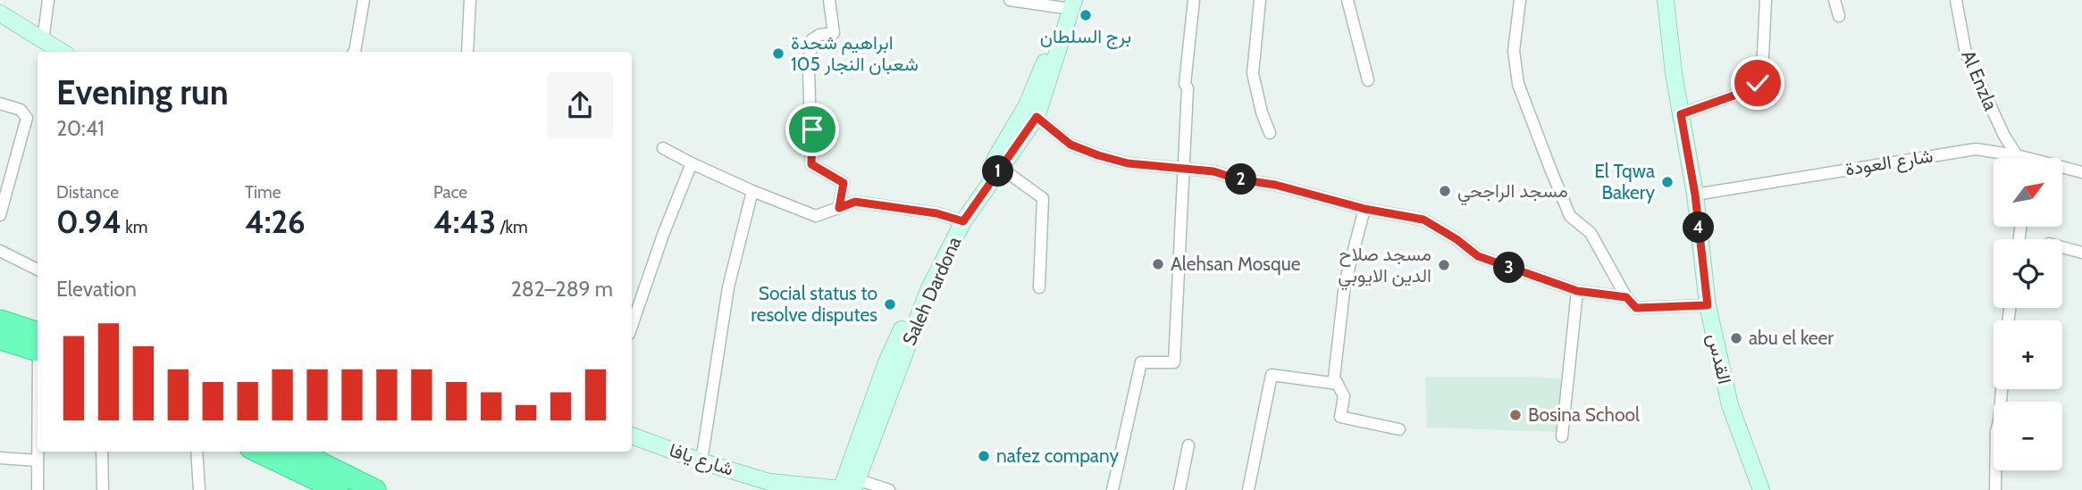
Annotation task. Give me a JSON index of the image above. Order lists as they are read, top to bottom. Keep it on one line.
{"streets":{"street":["Al Enzla","شارع العودة","Saleh Dardona","القدس","شارع يافا"]},"crossings":[["Al Enzla","شارع العودة"],["شارع العودة","القدس"],["Saleh Dardona","شارع يافا"]],"places":["برج السلطان","ابراهيم شحدة شعبان النجار 105","El Tqwa Bakery","مسجد الراجحي","Alehsan Mosque","مسجد صلاح الدين الايوبي","Social status to resolve disputes","abu el keer","Bosina School","nafez company"],"north":"top right","page":{"heading":["Evening run","20:41"],"pins":["1","2","4","3"],"map_buttons":["+","−"],"stats":[["Distance","0.94 km"],["Time","4:26"],["Pace","4:43 /km"]],"chart":["Elevation","282–289 m"]}}
